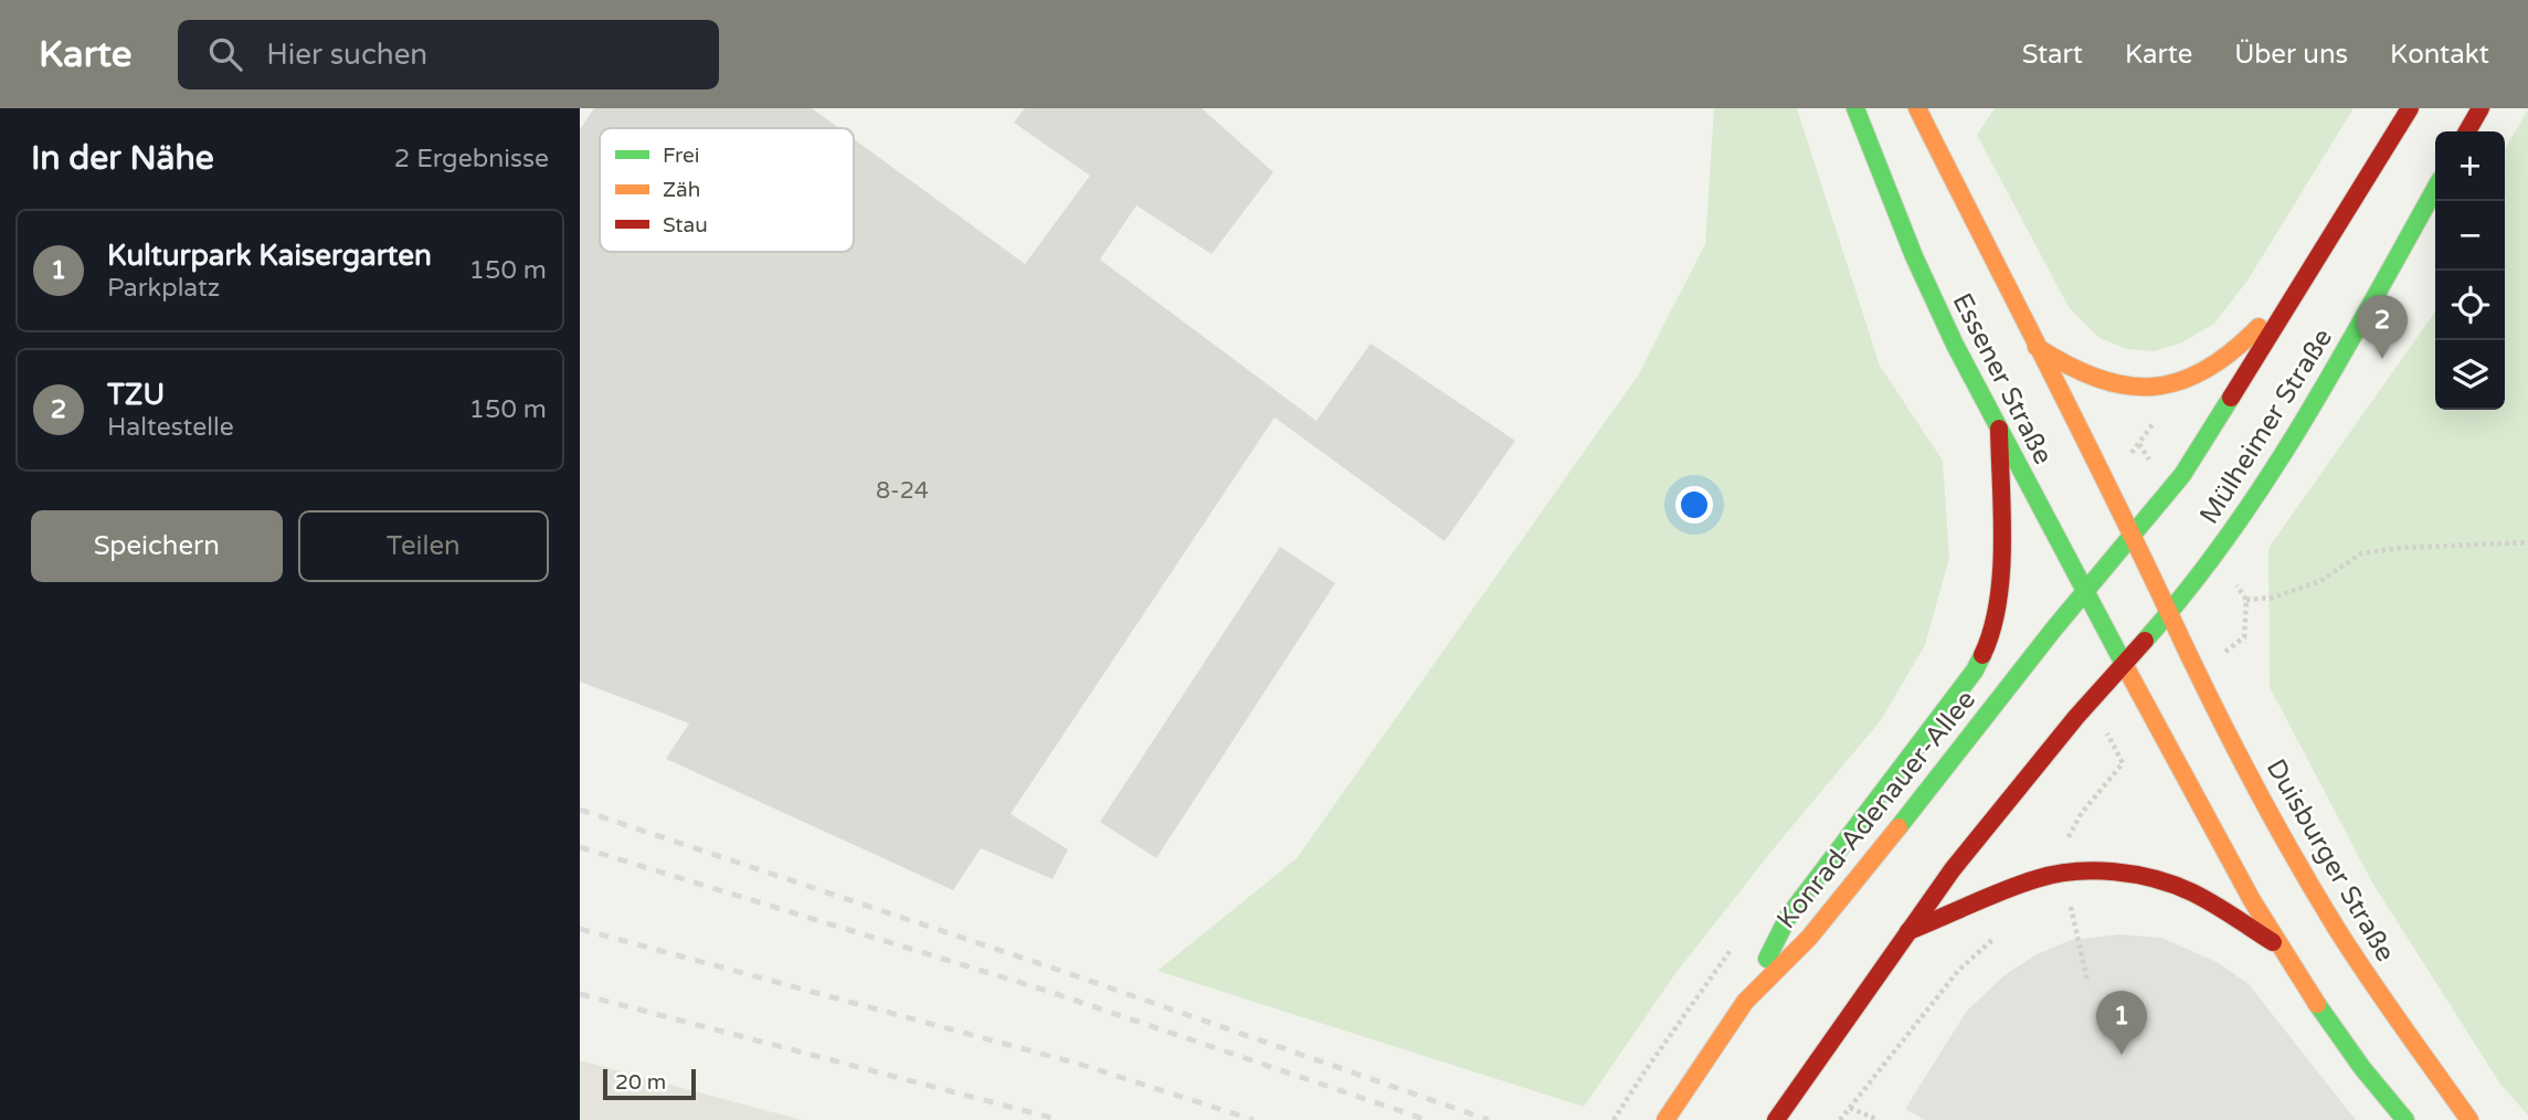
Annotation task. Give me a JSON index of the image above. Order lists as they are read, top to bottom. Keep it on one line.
{"streets":{"main road":["Essener Straße","Mülheimer Straße","Konrad-Adenauer-Allee","Duisburger Straße"]},"crossings":[["Essener Straße","Mülheimer Straße"],["Essener Straße","Konrad-Adenauer-Allee"],["Essener Straße","Duisburger Straße"],["Mülheimer Straße","Konrad-Adenauer-Allee"],["Mülheimer Straße","Duisburger Straße"]],"house_numbers":["8-24"],"legend":["Frei","Zäh","Stau"],"scale_bar":"20 m","page":{"header":"Karte","search":"Hier suchen","nav":["Start","Karte","Über uns","Kontakt"],"heading":["In der Nähe","2 Ergebnisse"],"map_buttons":["+","−"],"list":[{"mark":"1","name":"Kulturpark Kaisergarten","note":"Parkplatz","value":"150 m"},{"mark":"2","name":"TZU","note":"Haltestelle","value":"150 m"}],"pins":["2","1"],"buttons":["Speichern","Teilen"],"scale":"20 m"}}
